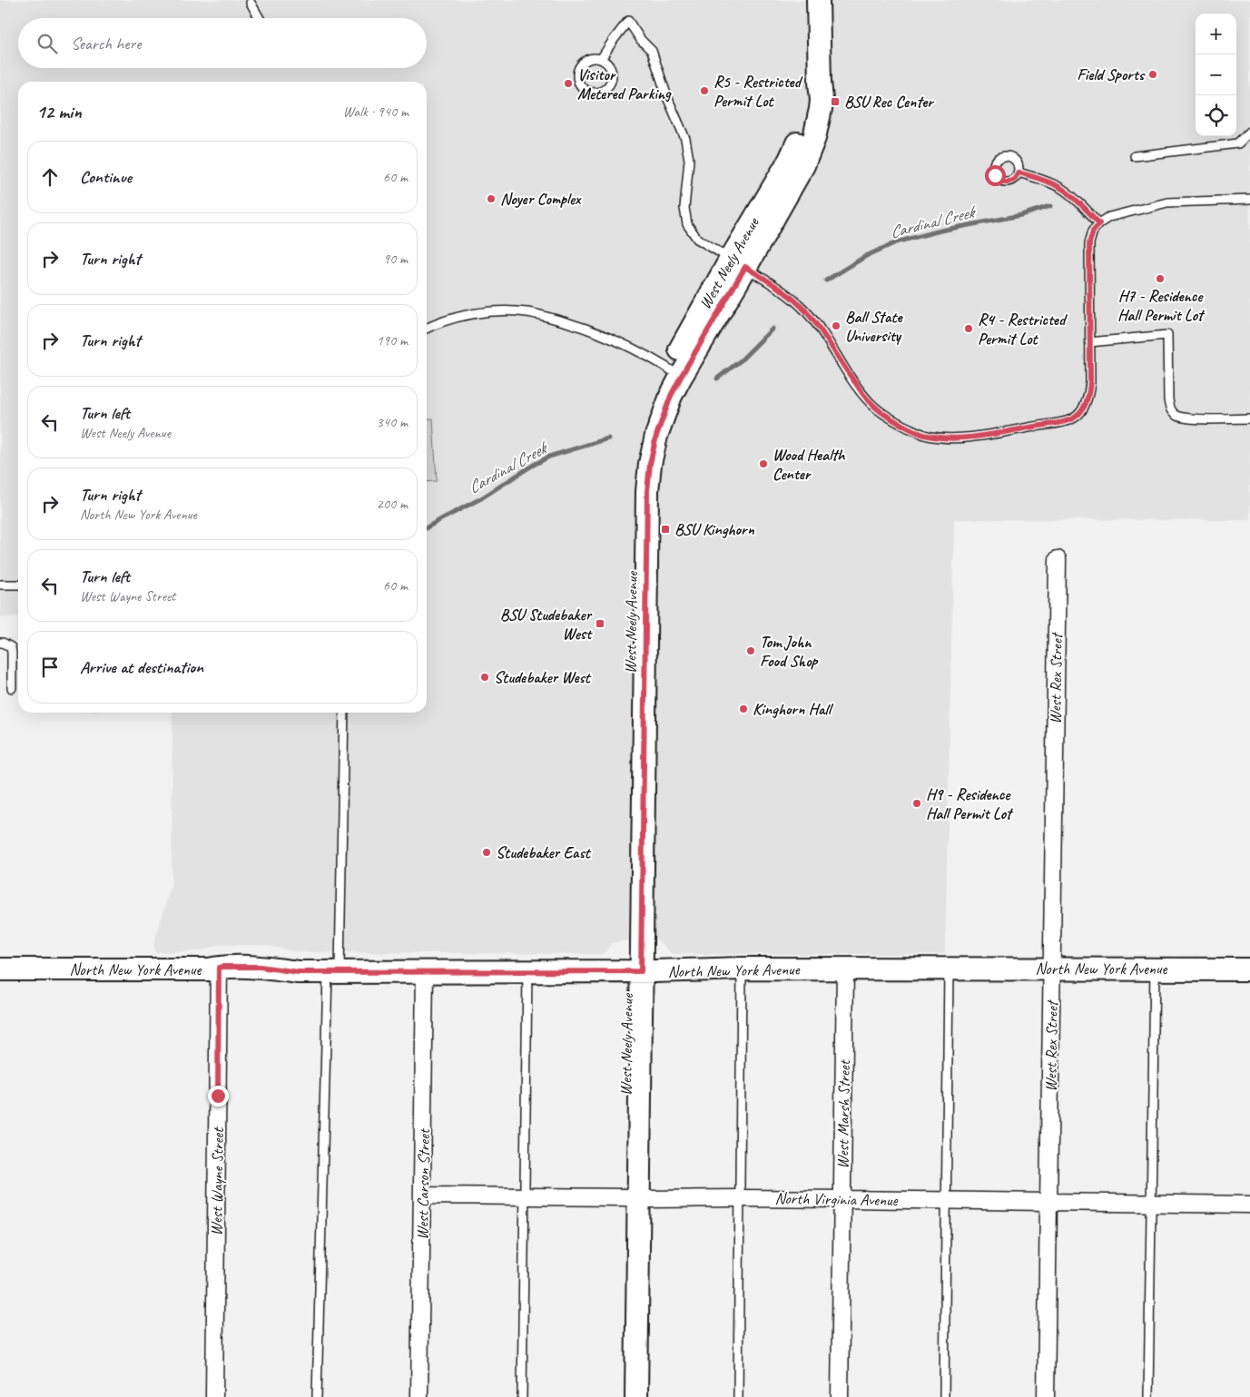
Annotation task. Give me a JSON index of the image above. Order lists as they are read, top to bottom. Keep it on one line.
{"streets":{"street":["West Neely Avenue","West Rex Street","North New York Avenue","West Marsh Street","West Wayne Street","West Carson Street","North Virginia Avenue"]},"crossings":[["West Neely Avenue","North New York Avenue"],["West Neely Avenue","North Virginia Avenue"],["West Rex Street","North New York Avenue"],["West Rex Street","North Virginia Avenue"],["North New York Avenue","West Marsh Street"],["North New York Avenue","West Wayne Street"],["North New York Avenue","West Carson Street"],["West Marsh Street","North Virginia Avenue"],["West Carson Street","North Virginia Avenue"]],"water":["Cardinal Creek"],"places":{"other":["Field Sports","Visitor Metered Parking","R5 - Restricted Permit Lot","Noyer Complex","H7 - Residence Hall Permit Lot","Ball State University","R4 - Restricted Permit Lot","Wood Health Center","Tom John Food Shop","Studebaker West","Kinghorn Hall","H9 - Residence Hall Permit Lot","Studebaker East"],"transit":["BSU Rec Center","BSU Kinghorn","BSU Studebaker West"]},"page":{"map_buttons":["+","−"],"search":"Search here","heading":["12 min","Walk · 940 m"],"list":[["Continue","60 m"],["Turn right","90 m"],["Turn right","190 m"],["Turn left","West Neely Avenue","340 m"],["Turn right","North New York Avenue","200 m"],["Turn left","West Wayne Street","60 m"],"Arrive at destination"]}}
